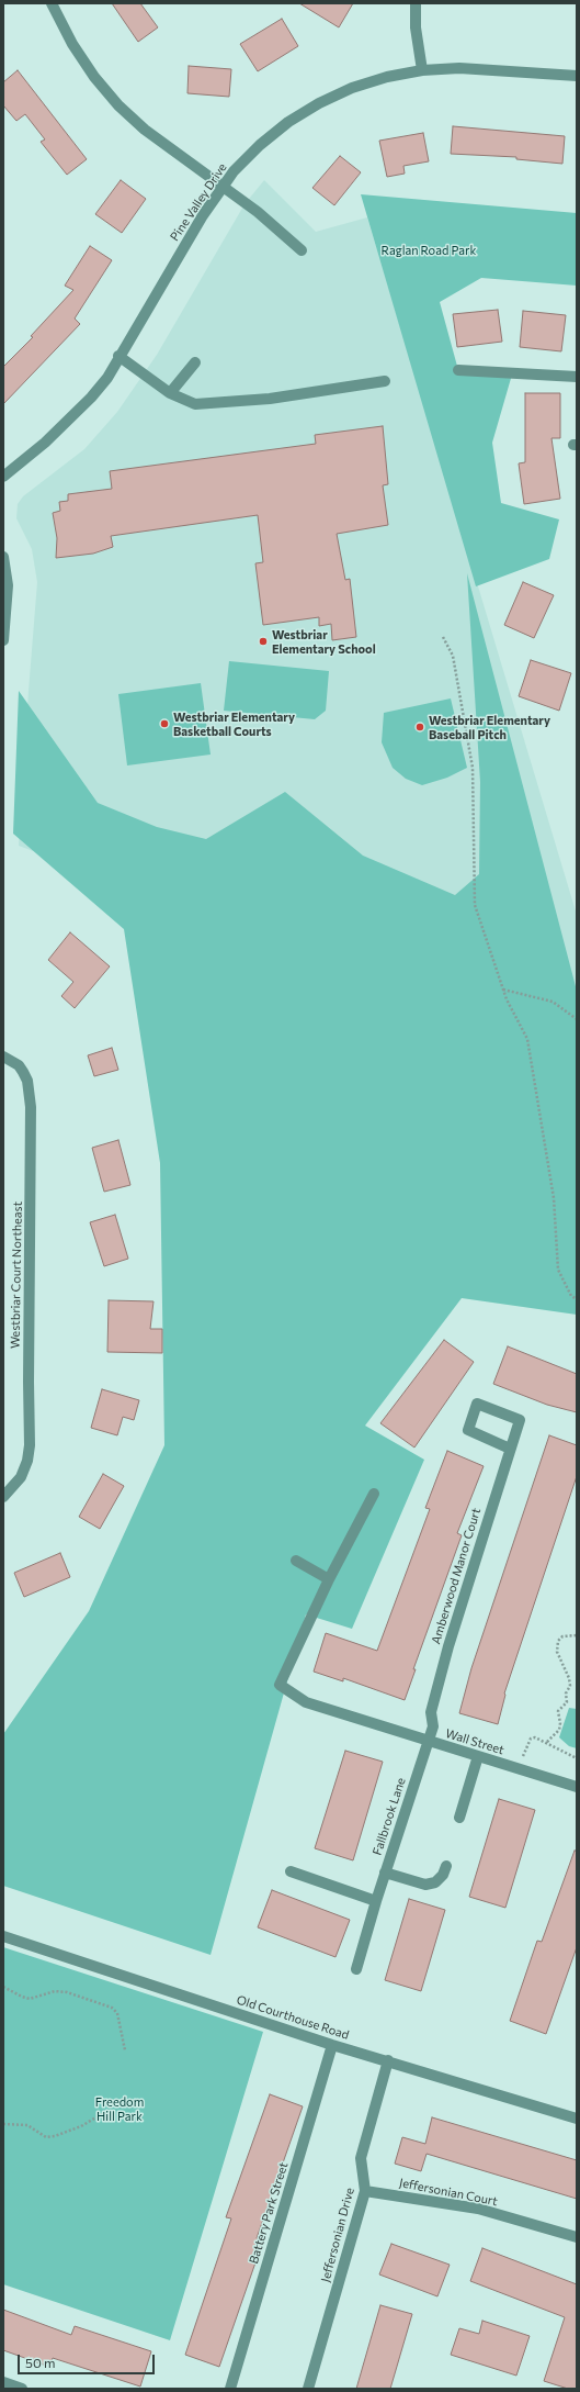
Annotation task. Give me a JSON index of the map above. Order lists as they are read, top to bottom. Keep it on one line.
{"streets":{"street":["Pine Valley Drive","Westbriar Court Northeast","Amberwood Manor Court","Wall Street","Fallbrook Lane","Old Courthouse Road","Jeffersonian Court","Battery Park Street","Jeffersonian Drive"]},"crossings":[["Amberwood Manor Court","Wall Street"],["Amberwood Manor Court","Fallbrook Lane"],["Wall Street","Fallbrook Lane"],["Old Courthouse Road","Battery Park Street"],["Old Courthouse Road","Jeffersonian Drive"],["Jeffersonian Court","Jeffersonian Drive"]],"parks":["Raglan Road Park","Freedom Hill Park"],"places":["Westbriar Elementary School","Westbriar Elementary Basketball Courts","Westbriar Elementary Baseball Pitch"],"scale_bar":"50 m"}
